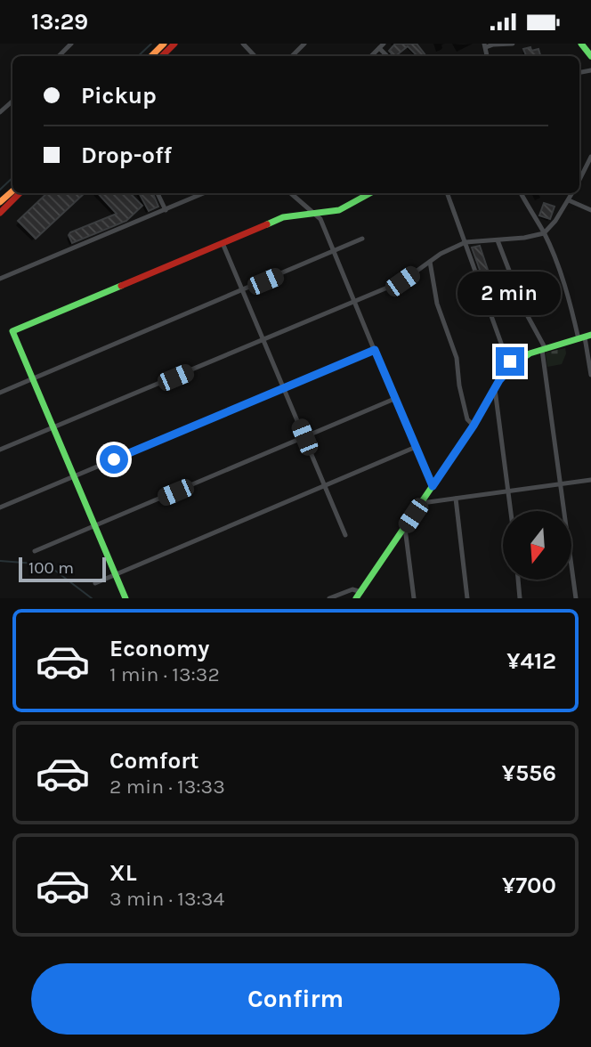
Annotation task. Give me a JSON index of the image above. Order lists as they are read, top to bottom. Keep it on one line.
{"scale_bar":"100 m","north":"bottom","page":{"status":"13:29","banner":["Pickup","Drop-off"],"bubble":"2 min","scale":"100 m","list":[{"name":"Economy","note":"1 min · 13:32","value":"¥412"},{"name":"Comfort","note":"2 min · 13:33","value":"¥556"},{"name":"XL","note":"3 min · 13:34","value":"¥700"}],"buttons":"Confirm"}}
